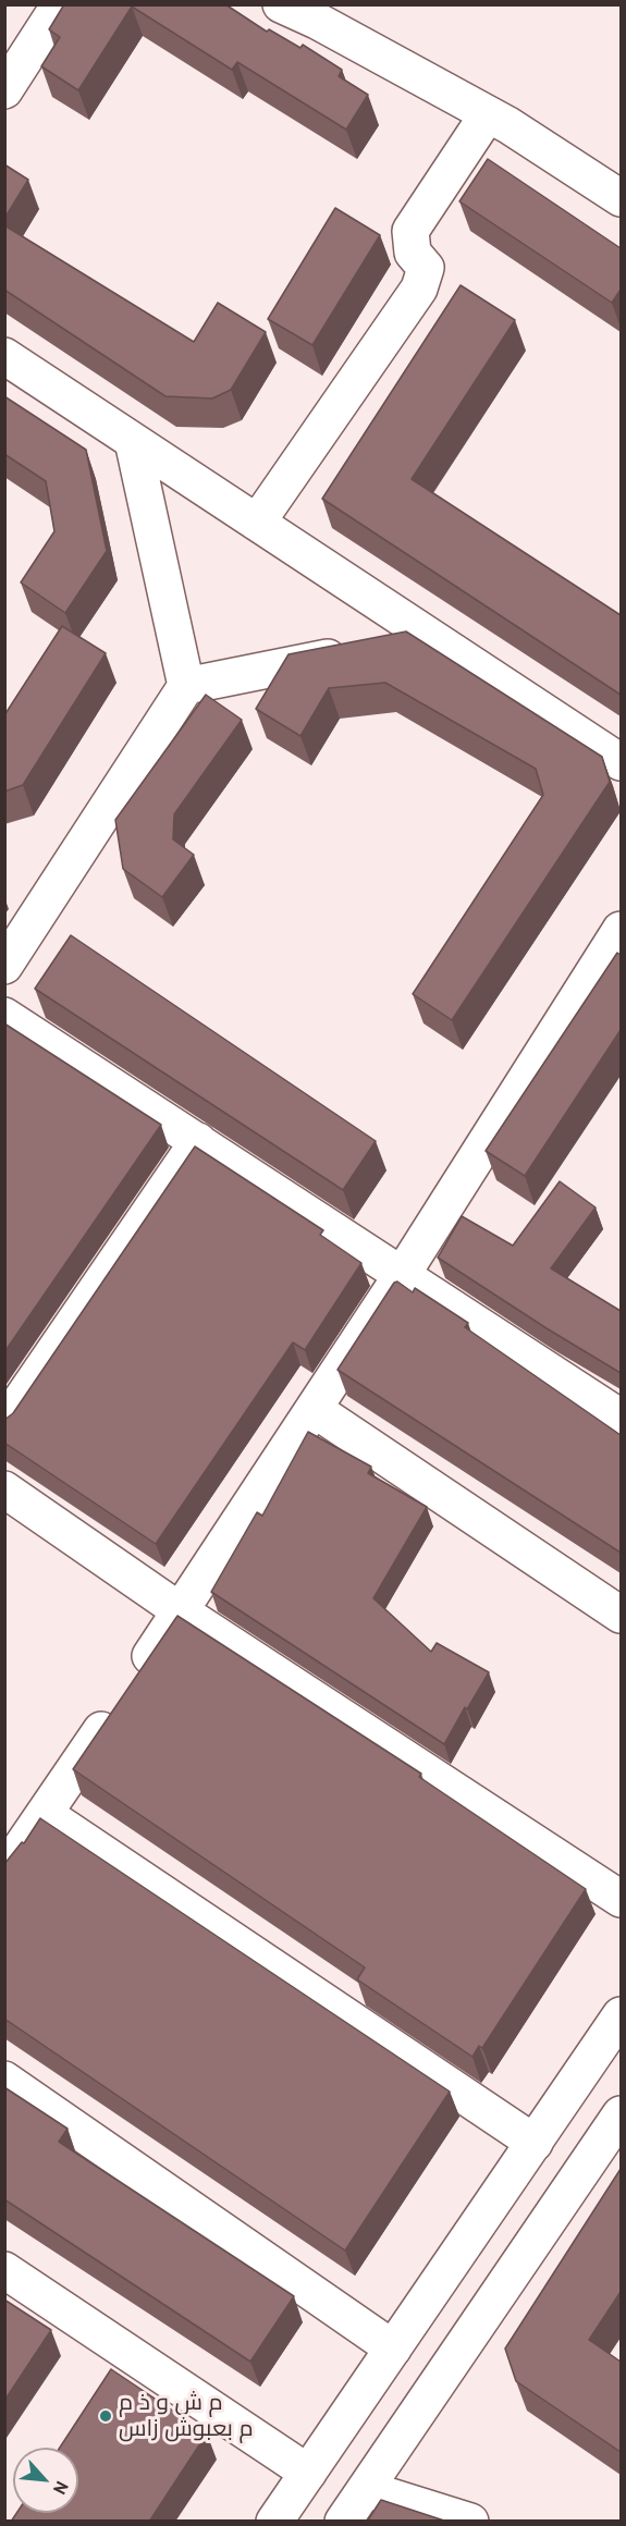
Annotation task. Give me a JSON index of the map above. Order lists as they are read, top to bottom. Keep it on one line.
{"places":["م ش و ذ م م بعبوش زاس"],"north":"bottom right"}
